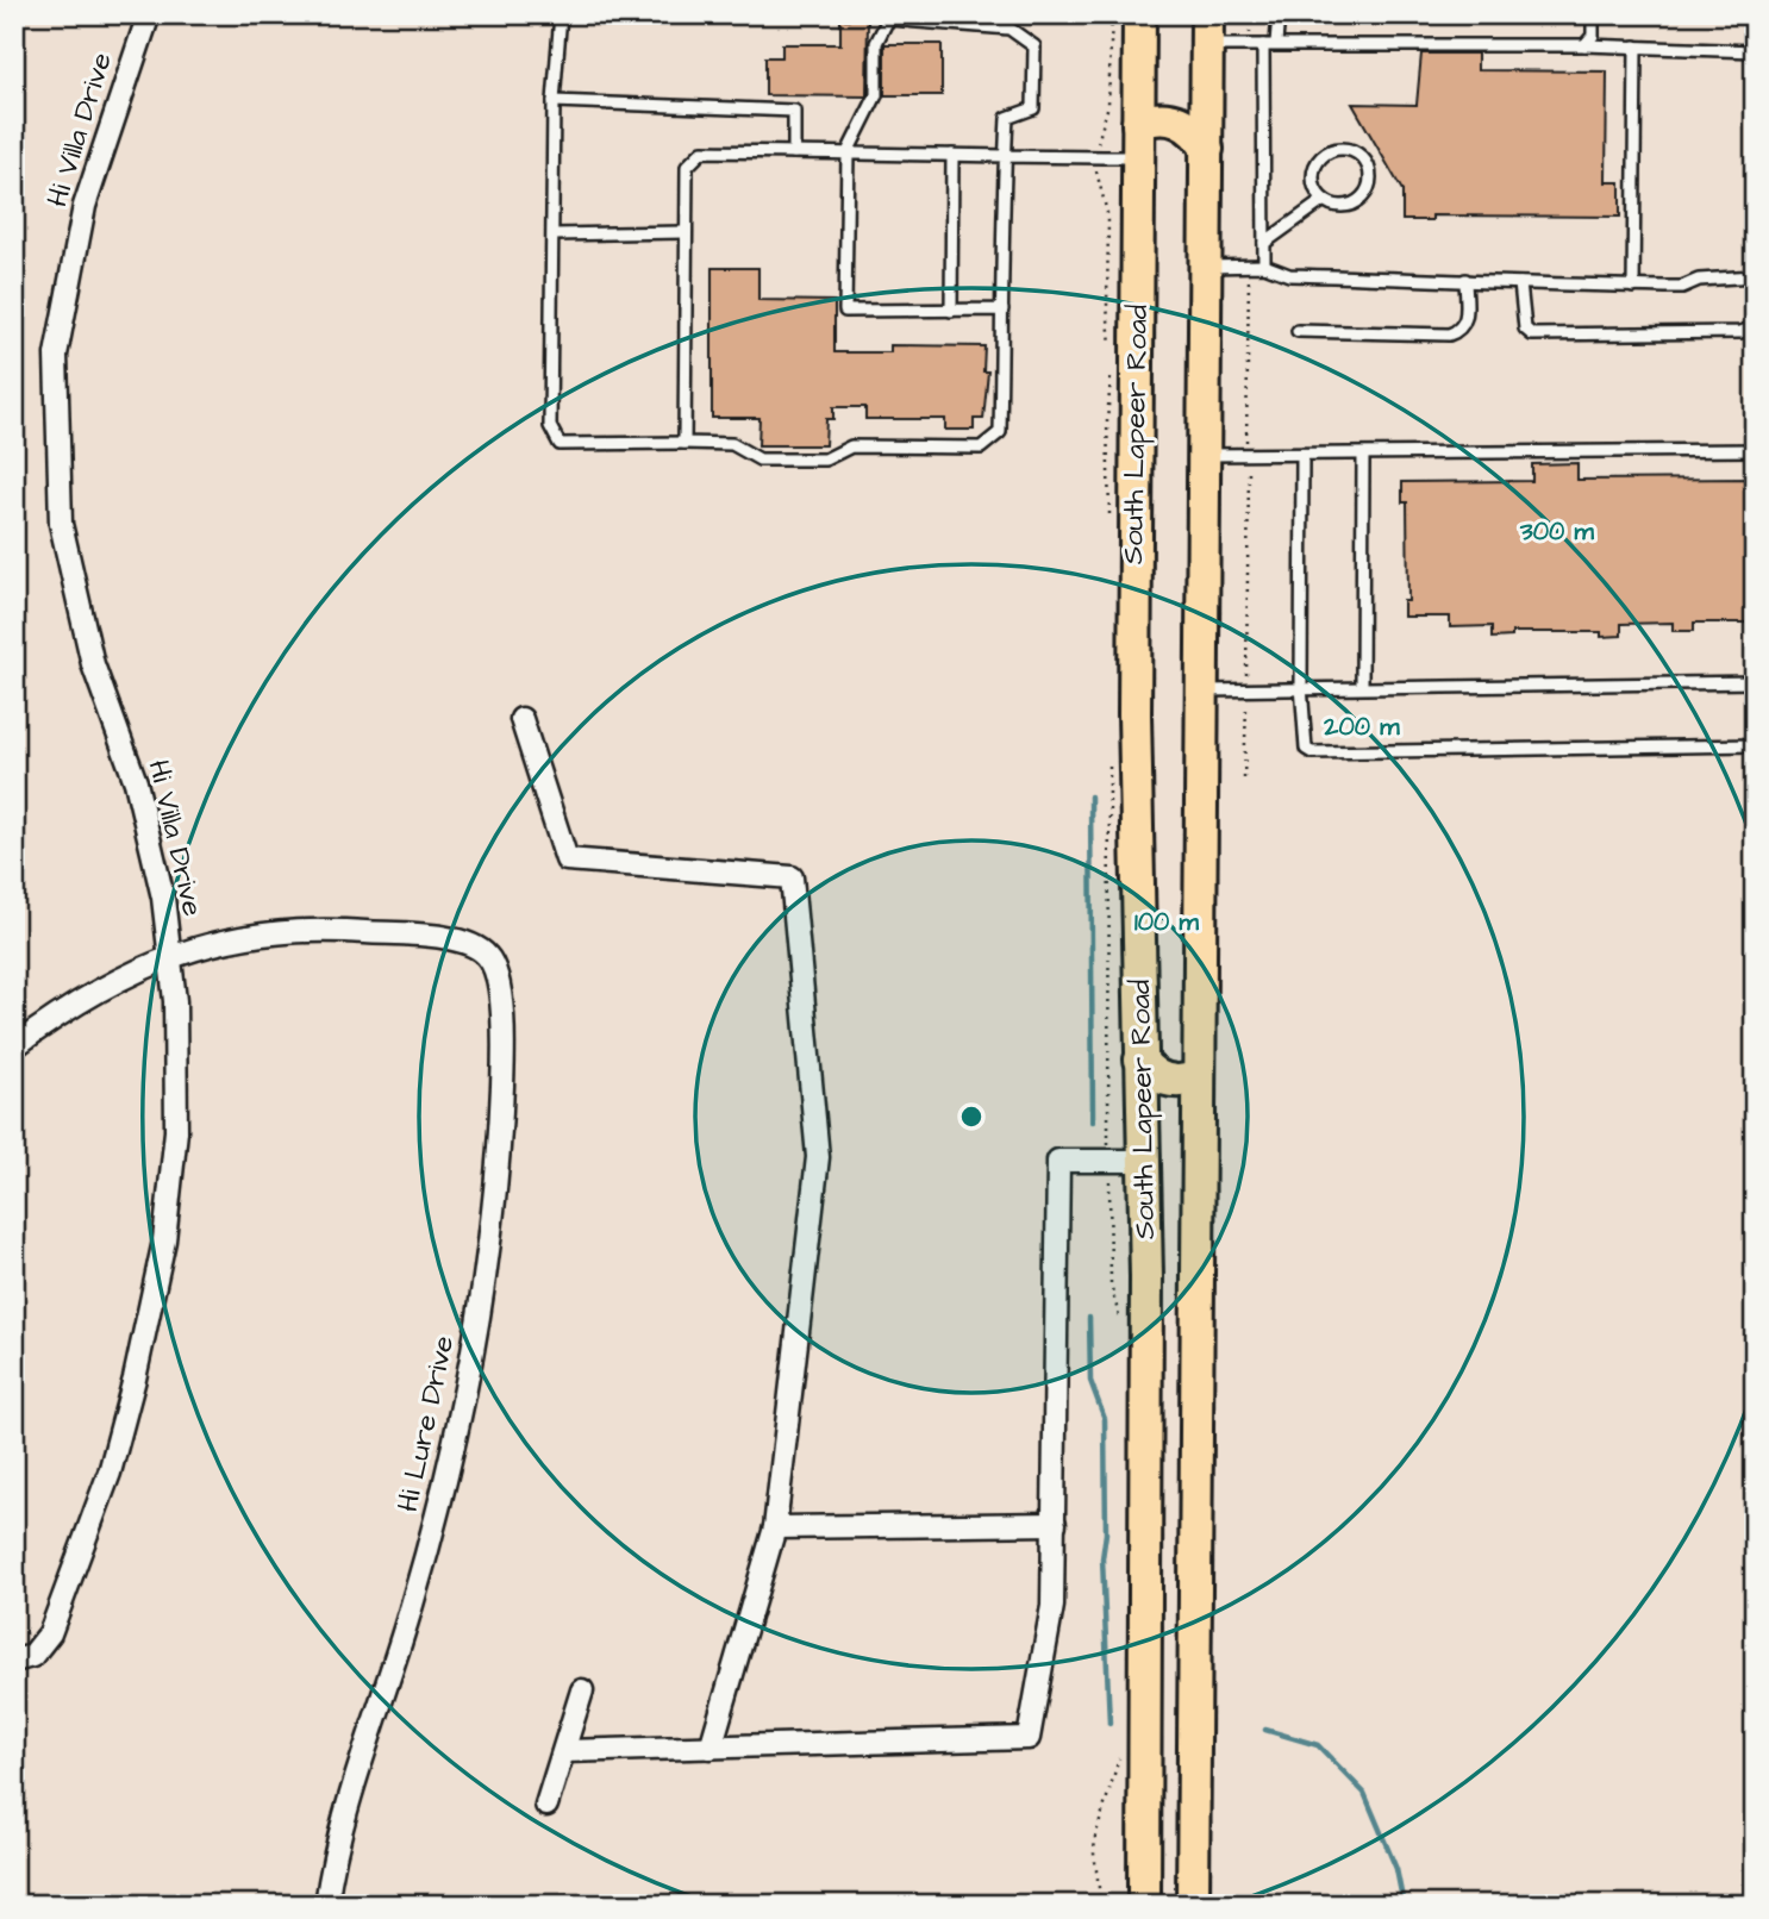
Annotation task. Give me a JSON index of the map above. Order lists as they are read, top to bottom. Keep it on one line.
{"streets":{"main road":["South Lapeer Road"],"street":["Hi Villa Drive","Hi Lure Drive"]},"crossings":[["Hi Villa Drive","Hi Lure Drive"]],"rings":["300 m","200 m","100 m"]}
